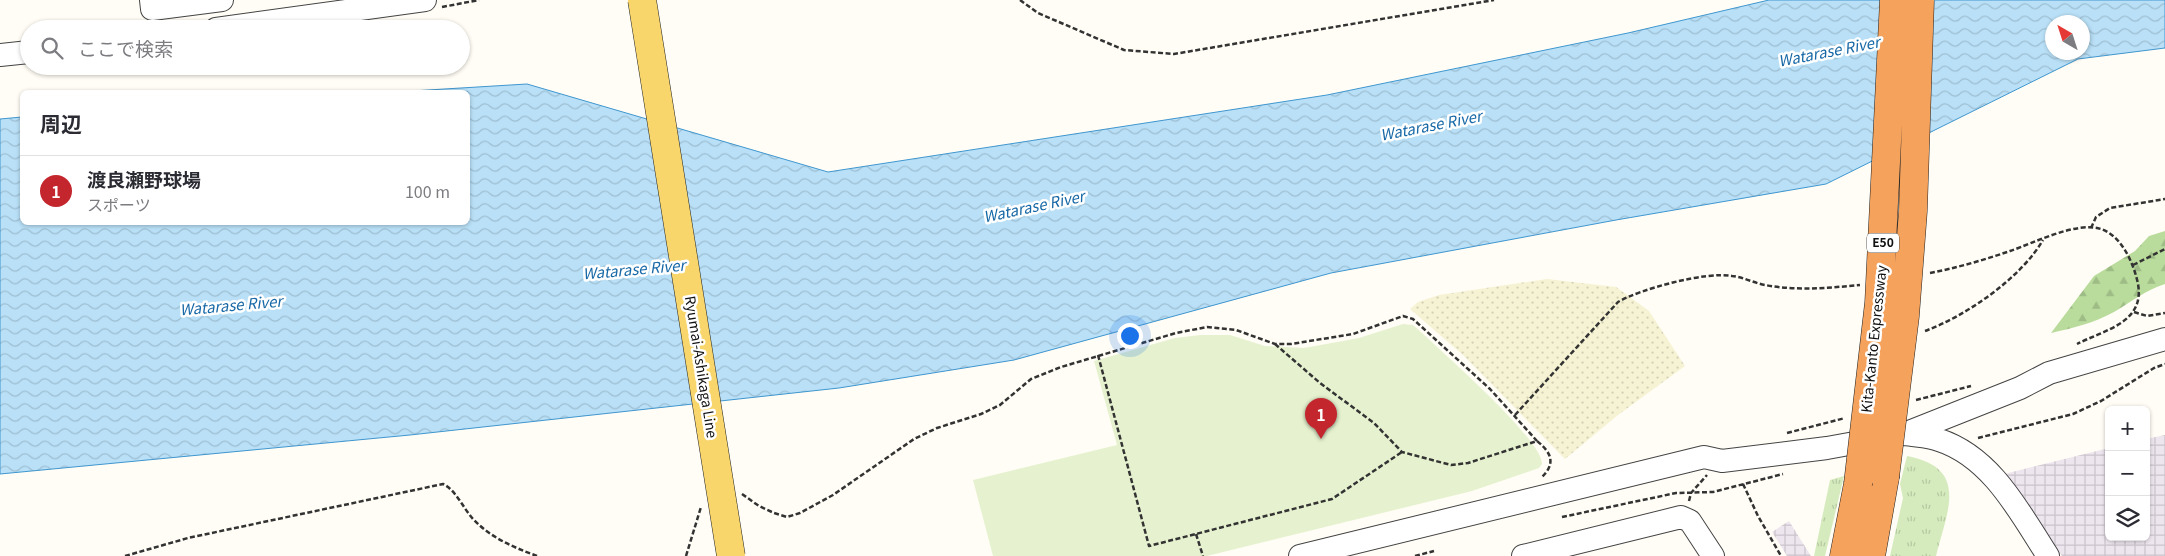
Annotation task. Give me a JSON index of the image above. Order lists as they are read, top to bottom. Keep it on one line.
{"streets":{"highway":["E50","Kita-Kanto Expressway"],"main road":["Ryumai-Ashikaga Line"]},"water":["Watarase River"],"north":"top left","page":{"search":"ここで検索","heading":"周辺","list":[{"mark":"1","name":"渡良瀬野球場","note":"スポーツ","value":"100 m"}],"pins":"1","map_buttons":["+","−"]}}
